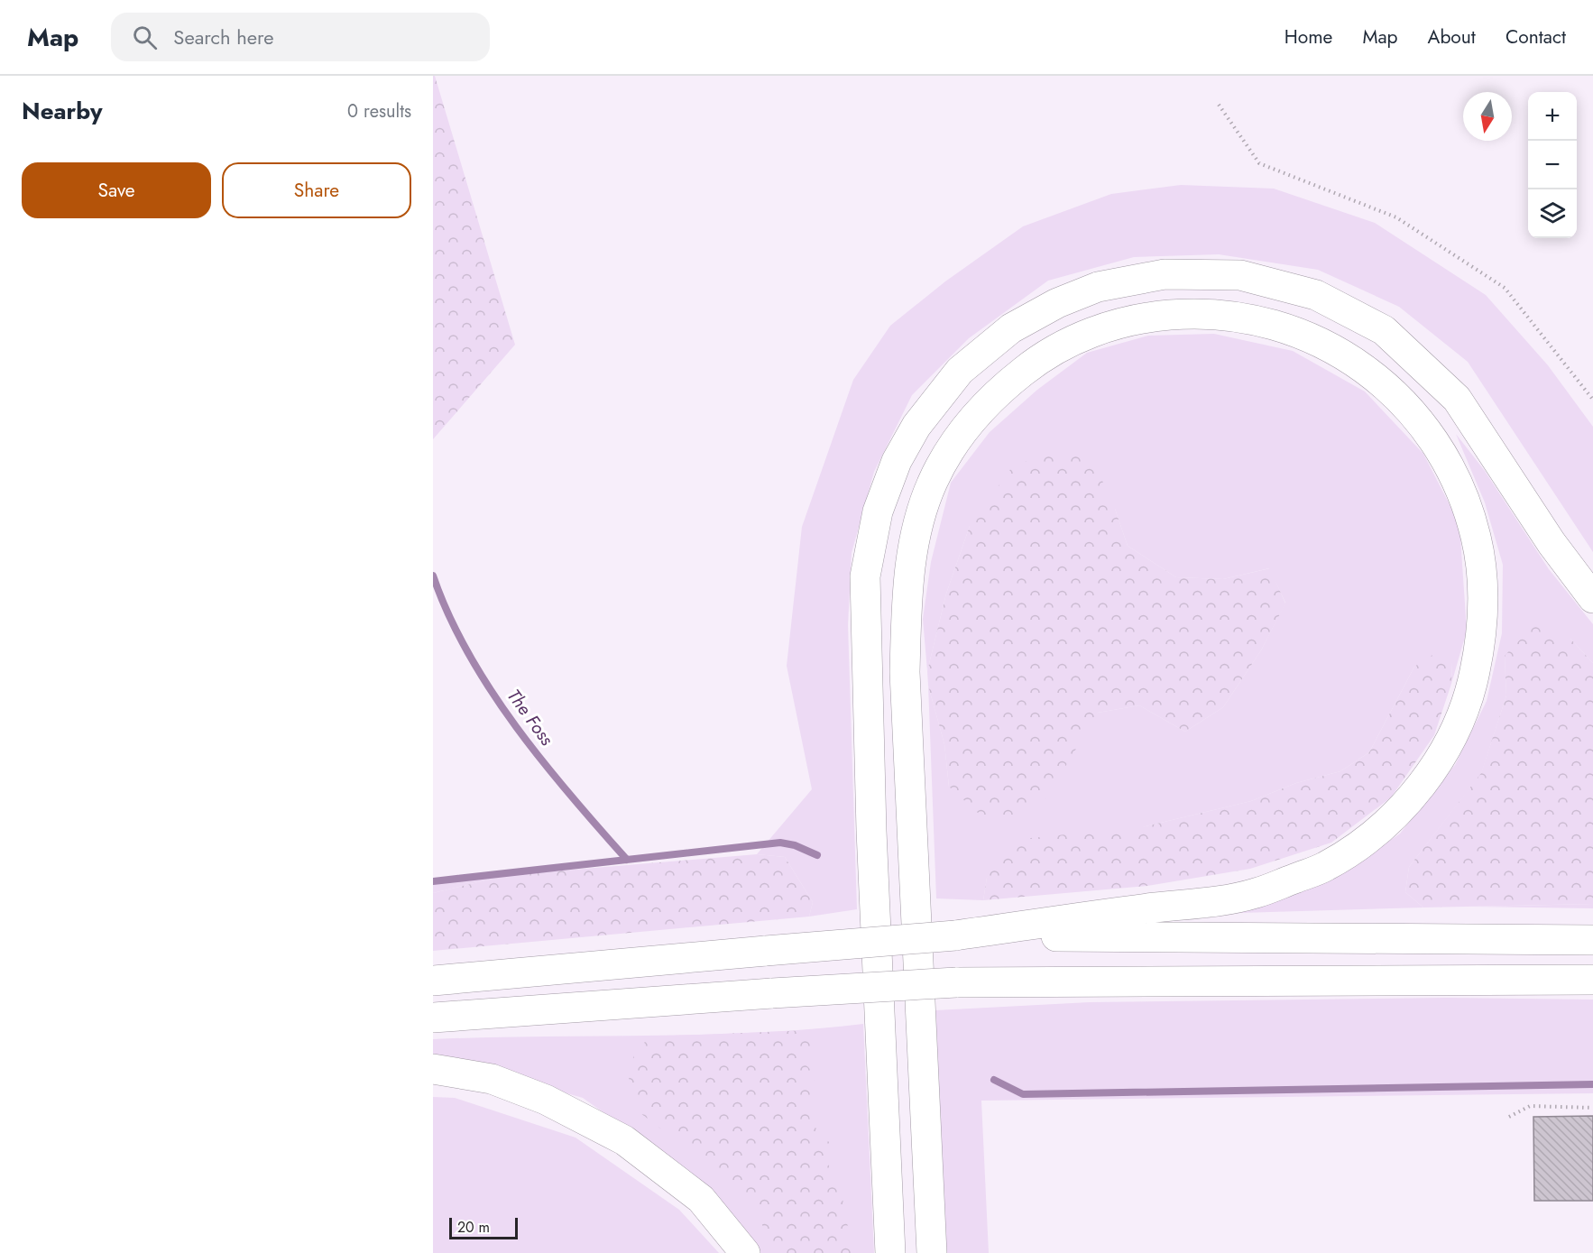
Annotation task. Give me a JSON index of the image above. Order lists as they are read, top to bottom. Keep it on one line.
{"water":["The Foss"],"scale_bar":"20 m","north":"bottom","page":{"header":"Map","search":"Search here","nav":["Home","Map","About","Contact"],"heading":["Nearby","0 results"],"map_buttons":["+","−"],"buttons":["Save","Share"],"scale":"20 m"}}
